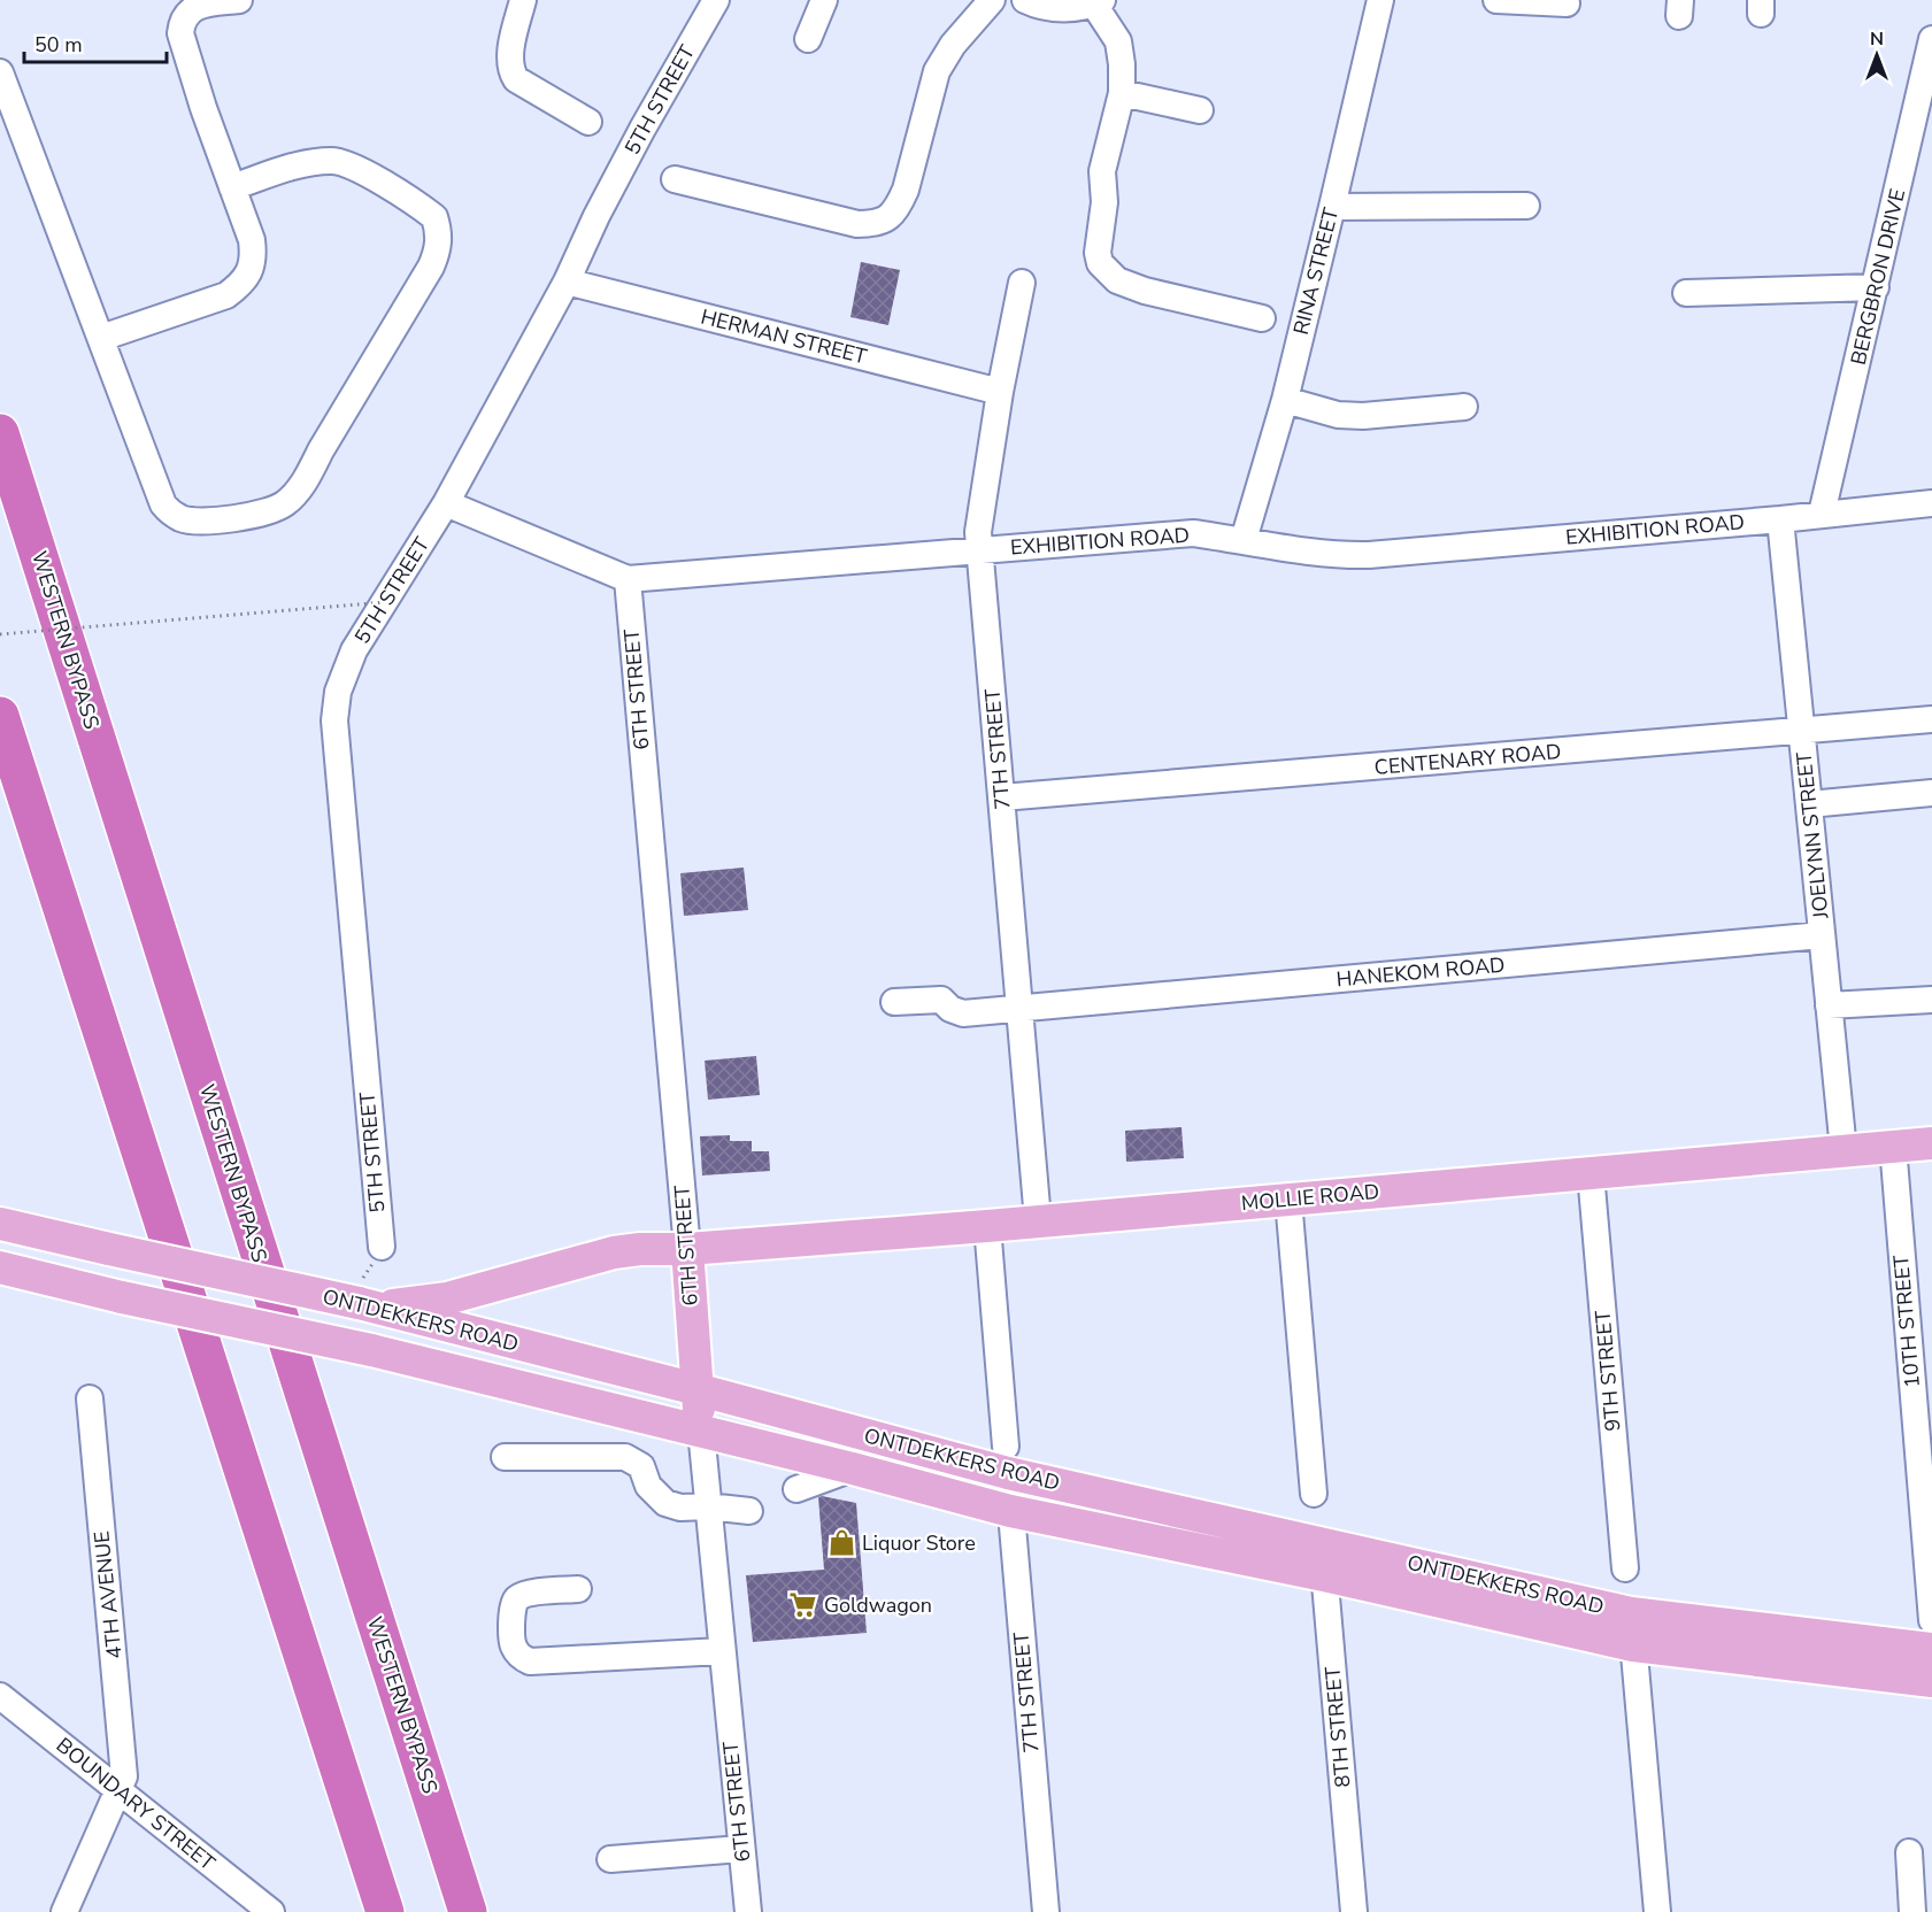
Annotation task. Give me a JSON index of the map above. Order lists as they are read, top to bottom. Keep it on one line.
{"streets":{"highway":["WESTERN BYPASS"],"main road":["6TH STREET","MOLLIE ROAD","ONTDEKKERS ROAD"],"street":["5TH STREET","RINA STREET","BERGBRON DRIVE","HERMAN STREET","EXHIBITION ROAD","7TH STREET","CENTENARY ROAD","JOELYNN STREET","HANEKOM ROAD","10TH STREET","9TH STREET","4TH AVENUE","8TH STREET","BOUNDARY STREET"]},"crossings":[["5TH STREET","HERMAN STREET"],["5TH STREET","EXHIBITION ROAD"],["RINA STREET","EXHIBITION ROAD"],["BERGBRON DRIVE","EXHIBITION ROAD"],["HERMAN STREET","7TH STREET"],["EXHIBITION ROAD","6TH STREET"],["EXHIBITION ROAD","7TH STREET"],["EXHIBITION ROAD","JOELYNN STREET"],["6TH STREET","MOLLIE ROAD"],["6TH STREET","ONTDEKKERS ROAD"],["7TH STREET","CENTENARY ROAD"],["7TH STREET","HANEKOM ROAD"],["7TH STREET","MOLLIE ROAD"],["7TH STREET","ONTDEKKERS ROAD"],["CENTENARY ROAD","JOELYNN STREET"],["JOELYNN STREET","HANEKOM ROAD"],["JOELYNN STREET","MOLLIE ROAD"],["MOLLIE ROAD","ONTDEKKERS ROAD"],["MOLLIE ROAD","10TH STREET"],["MOLLIE ROAD","9TH STREET"],["ONTDEKKERS ROAD","8TH STREET"],["4TH AVENUE","BOUNDARY STREET"]],"places":{"shop":["Liquor Store"],"supermarket":["Goldwagon"]},"scale_bar":"50 m","north":"top"}
